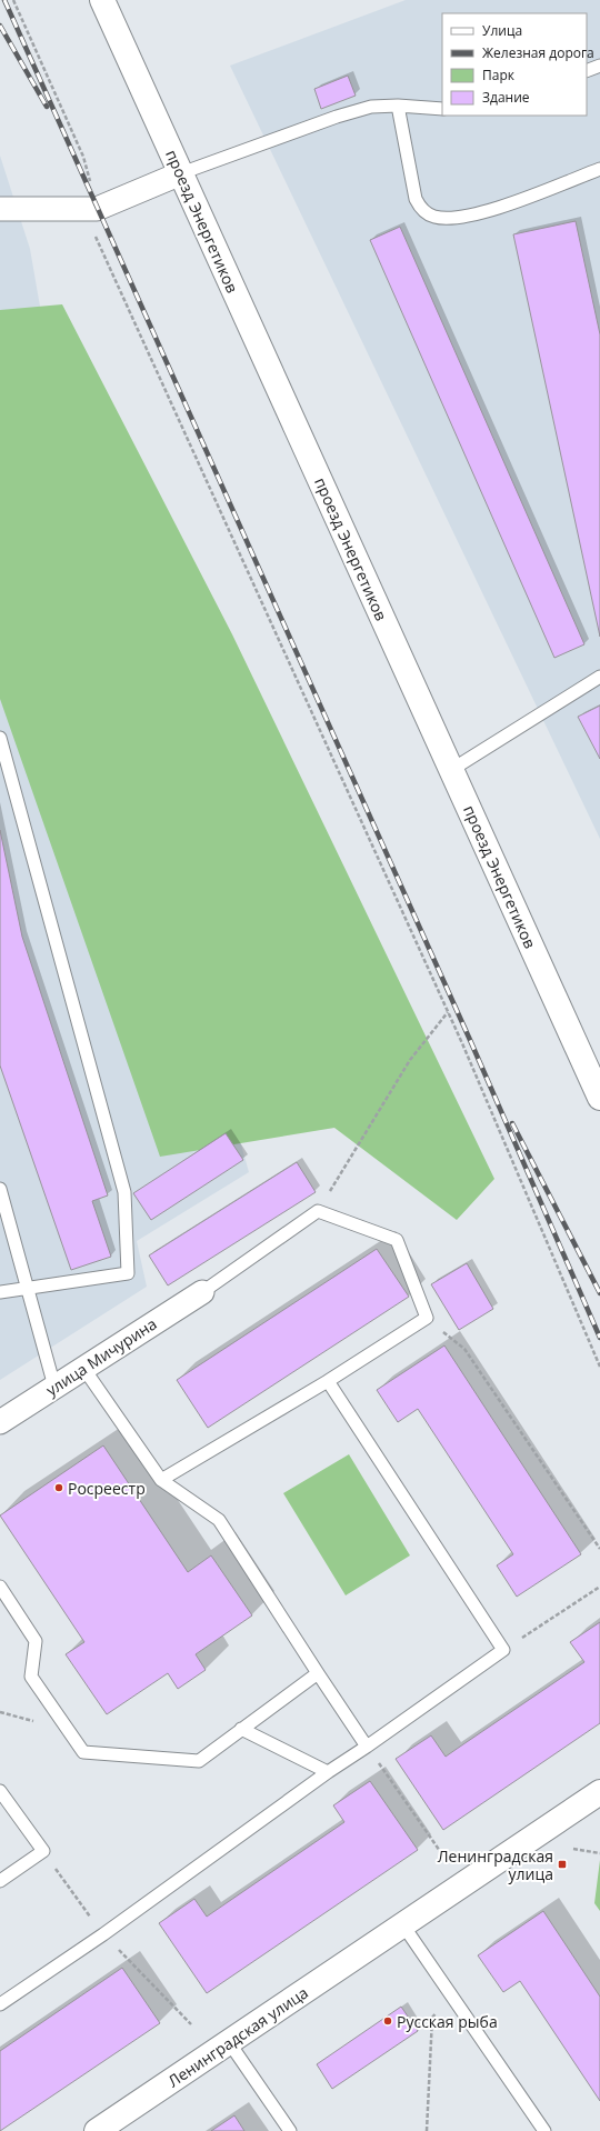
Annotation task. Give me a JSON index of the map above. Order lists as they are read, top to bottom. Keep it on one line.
{"streets":{"street":["проезд Энергетиков","улица Мичурина","Ленинградская улица"]},"places":{"other":["Росреестр","Русская рыба"],"transit":["Ленинградская улица"]},"legend":["Улица","Железная дорога","Парк","Здание"]}
